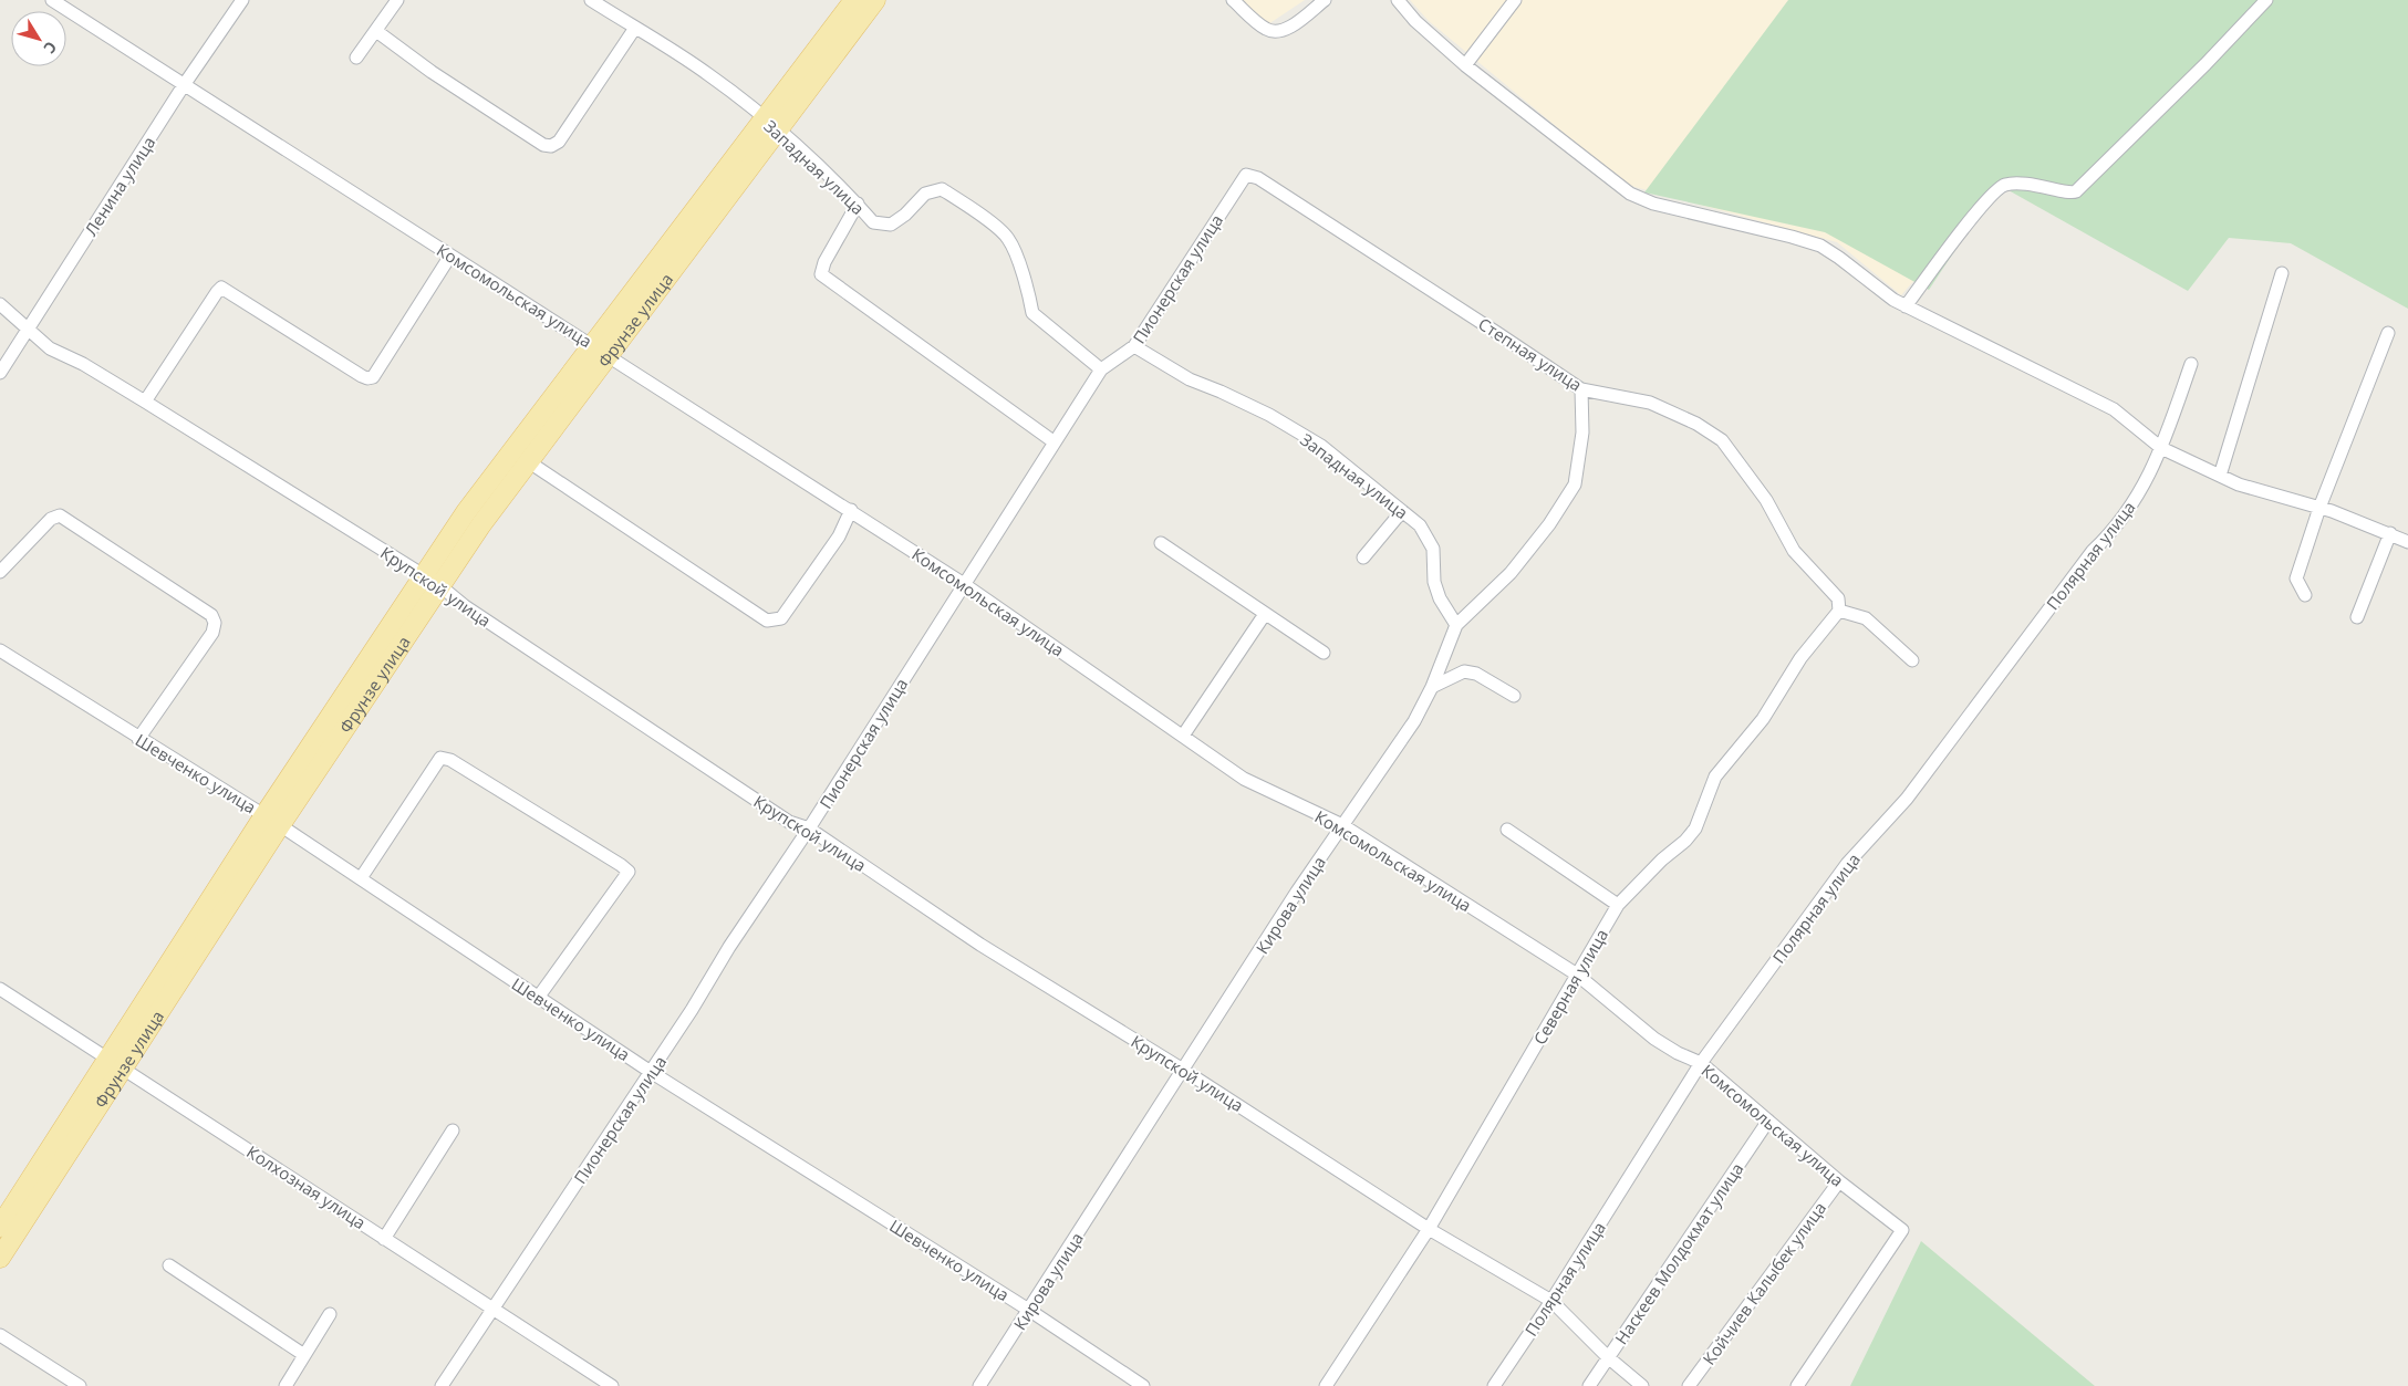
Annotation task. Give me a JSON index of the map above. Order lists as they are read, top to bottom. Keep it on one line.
{"streets":{"main road":["Фрунзе улица"],"street":["Западная улица","Ленина улица","Пионерская улица","Комсомольская улица","Степная улица","Полярная улица","Крупской улица","Шевченко улица","Кирова улица","Северная улица","Колхозная улица","Наскеев Молдокмат улица","Койчиев Калыбек улица"]},"crossings":[["Западная улица","Пионерская улица"],["Западная улица","Фрунзе улица"],["Западная улица","Кирова улица"],["Ленина улица","Комсомольская улица"],["Ленина улица","Крупской улица"],["Пионерская улица","Комсомольская улица"],["Пионерская улица","Степная улица"],["Пионерская улица","Крупской улица"],["Пионерская улица","Шевченко улица"],["Пионерская улица","Колхозная улица"],["Комсомольская улица","Фрунзе улица"],["Комсомольская улица","Полярная улица"],["Комсомольская улица","Кирова улица"],["Комсомольская улица","Северная улица"],["Комсомольская улица","Наскеев Молдокмат улица"],["Комсомольская улица","Койчиев Калыбек улица"],["Фрунзе улица","Крупской улица"],["Фрунзе улица","Шевченко улица"],["Фрунзе улица","Колхозная улица"],["Степная улица","Кирова улица"],["Степная улица","Северная улица"],["Полярная улица","Крупской улица"],["Крупской улица","Кирова улица"],["Крупской улица","Северная улица"],["Крупской улица","Наскеев Молдокмат улица"],["Шевченко улица","Кирова улица"]],"north":"bottom right"}
